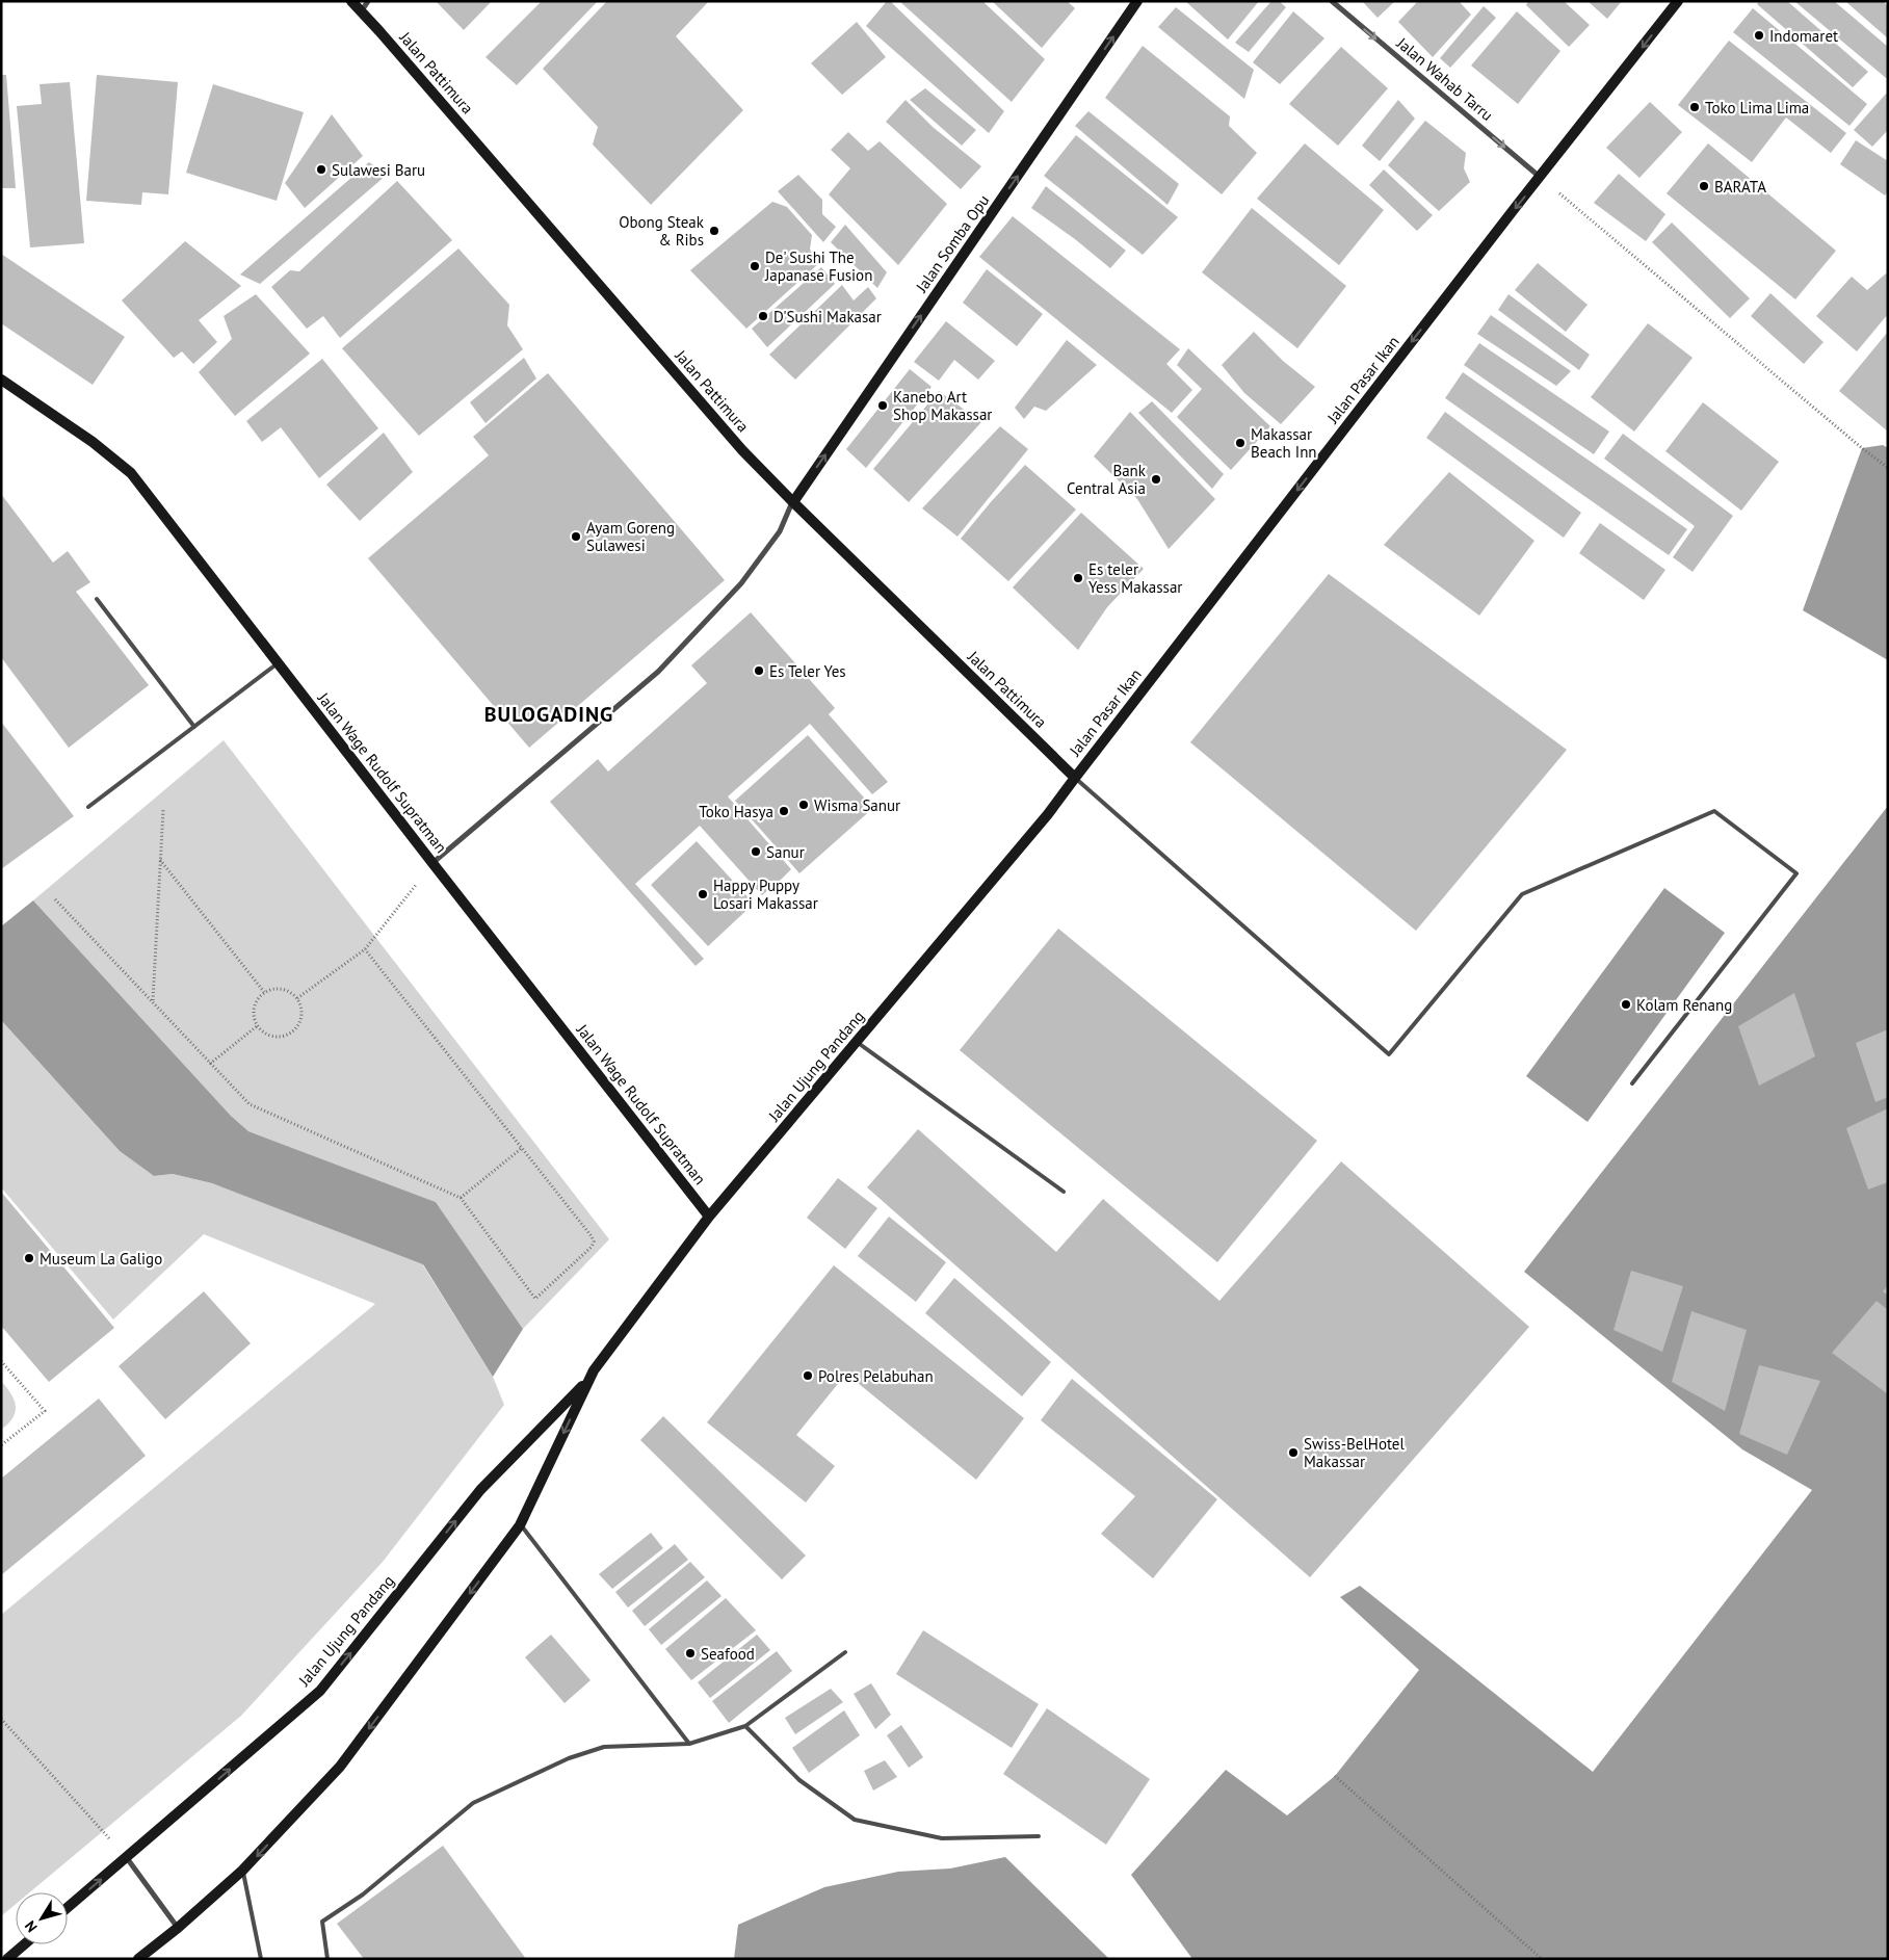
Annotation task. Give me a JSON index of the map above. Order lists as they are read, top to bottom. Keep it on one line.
{"streets":{"main road":["Jalan Pattimura","Jalan Somba Opu","Jalan Pasar Ikan","Jalan Wage Rudolf Supratman","Jalan Ujung Pandang"],"street":["Jalan Wahab Tarru"]},"crossings":[["Jalan Pattimura","Jalan Somba Opu"],["Jalan Pattimura","Jalan Pasar Ikan"],["Jalan Pattimura","Jalan Ujung Pandang"],["Jalan Wahab Tarru","Jalan Pasar Ikan"],["Jalan Pasar Ikan","Jalan Ujung Pandang"],["Jalan Wage Rudolf Supratman","Jalan Ujung Pandang"]],"one_way":["Jalan Wahab Tarru","Jalan Somba Opu","Jalan Pasar Ikan"],"districts":["BULOGADING"],"places":["Indomaret","Toko Lima Lima","Sulawesi Baru","BARATA","Obong Steak & Ribs","De' Sushi The Japanase Fusion","D'Sushi Makasar","Kanebo Art Shop Makassar","Makassar Beach Inn","Bank Central Asia","Ayam Goreng Sulawesi","Es teler Yess Makassar","Es Teler Yes","Wisma Sanur","Toko Hasya","Sanur","Happy Puppy Losari Makassar","Kolam Renang","Museum La Galigo","Polres Pelabuhan","Swiss-BelHotel Makassar","Seafood"],"north":"bottom left"}
